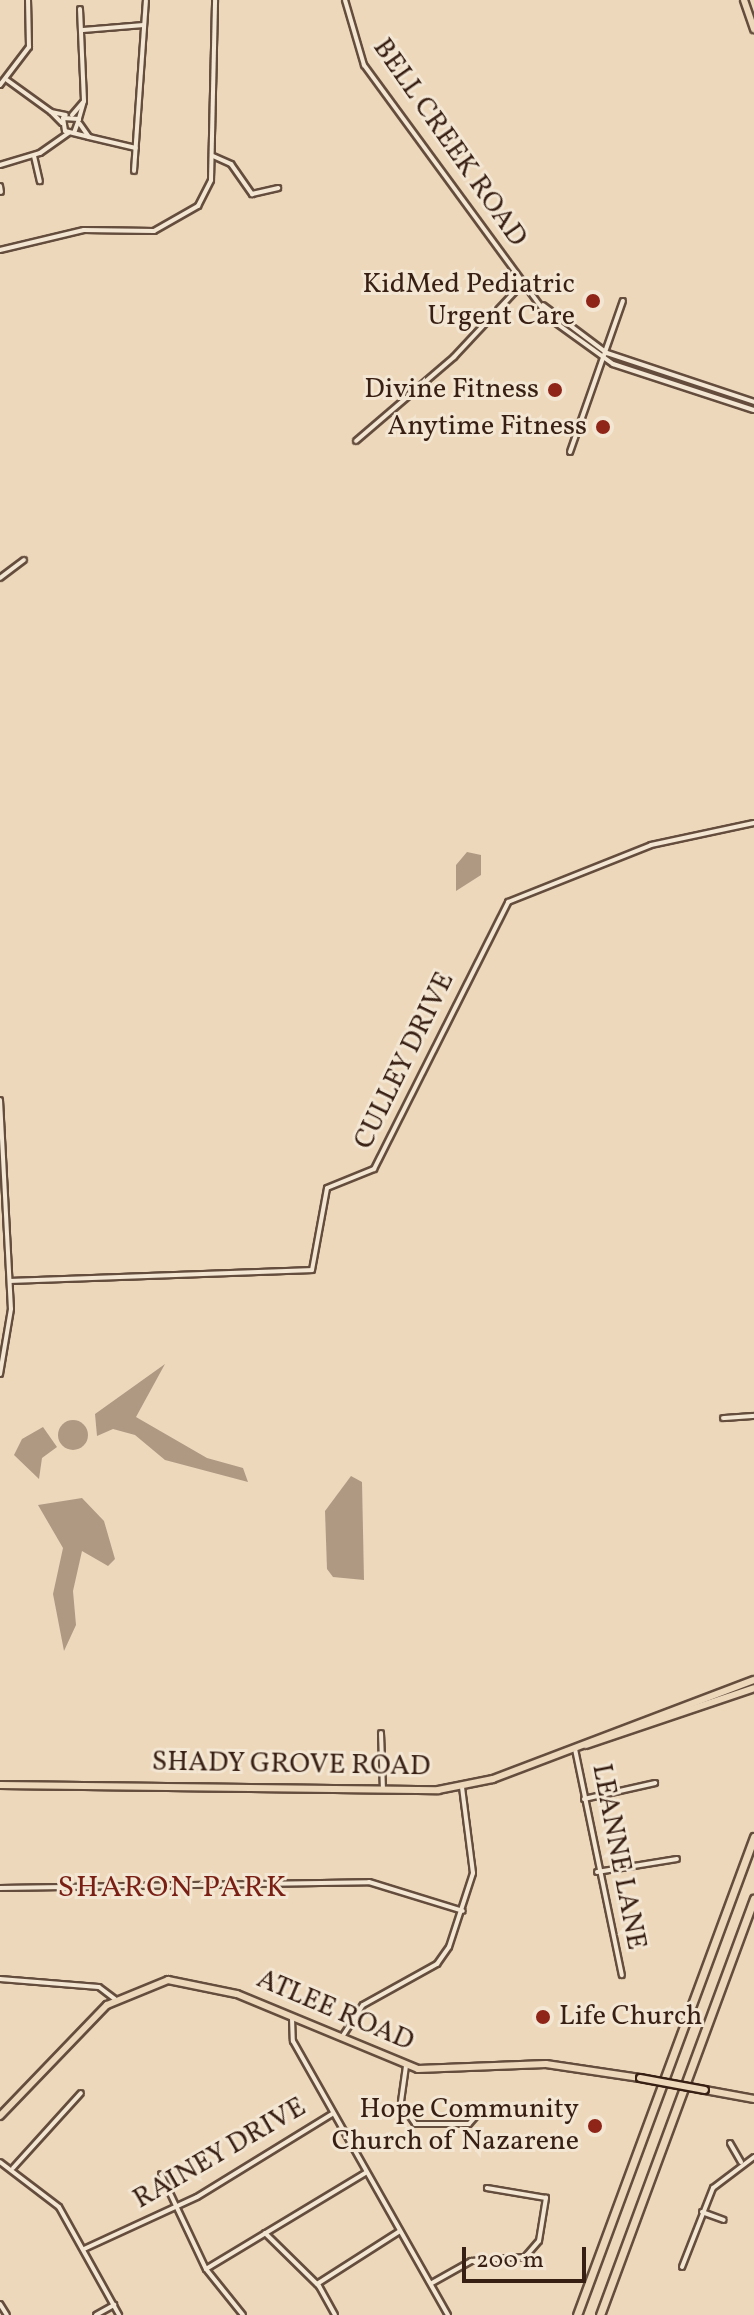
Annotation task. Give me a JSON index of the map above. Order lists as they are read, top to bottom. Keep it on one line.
{"streets":{"main road":["SHADY GROVE ROAD","ATLEE ROAD"],"street":["BELL CREEK ROAD","CULLEY DRIVE","LEANNE LANE","RAINEY DRIVE"]},"crossings":[["SHADY GROVE ROAD","LEANNE LANE"]],"districts":["SHARON PARK"],"places":["KidMed Pediatric Urgent Care","Divine Fitness","Anytime Fitness","Life Church","Hope Community Church of Nazarene"],"scale_bar":"200 m"}
